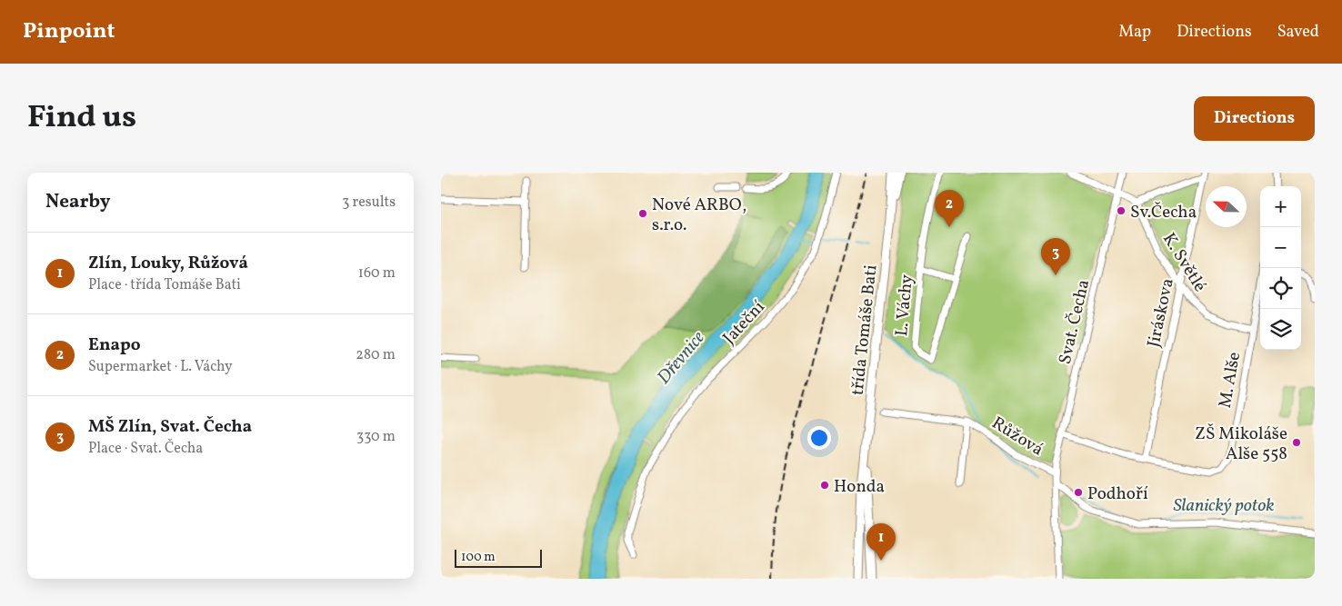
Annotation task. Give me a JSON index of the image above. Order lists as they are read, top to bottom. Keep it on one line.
{"streets":{"main road":["třída Tomáše Bati"],"street":["K. Světlé","L. Váchy","Jiráskova","Jateční","Svat. Čecha","M. Alše","Růžová"]},"crossings":[["K. Světlé","Jiráskova"],["K. Světlé","M. Alše"],["Jiráskova","M. Alše"],["Svat. Čecha","M. Alše"],["Svat. Čecha","Růžová"]],"water":["Dřevnice","Slanický potok"],"places":["Sv.Čecha","Nové ARBO, s.r.o.","ZŠ Mikoláše Alše 558","Honda","Podhoří"],"scale_bar":"100 m","north":"left","page":{"header":"Pinpoint","nav":["Map","Directions","Saved"],"title":"Find us","buttons":"Directions","heading":["Nearby","3 results"],"map_buttons":["+","−"],"pins":["2","3","1"],"list":[{"mark":"1","name":"Zlín, Louky, Růžová","note":"Place · třída Tomáše Bati","value":"160 m"},{"mark":"2","name":"Enapo","note":"Supermarket · L. Váchy","value":"280 m"},{"mark":"3","name":"MŠ Zlín, Svat. Čecha","note":"Place · Svat. Čecha","value":"330 m"}],"scale":"100 m"}}
